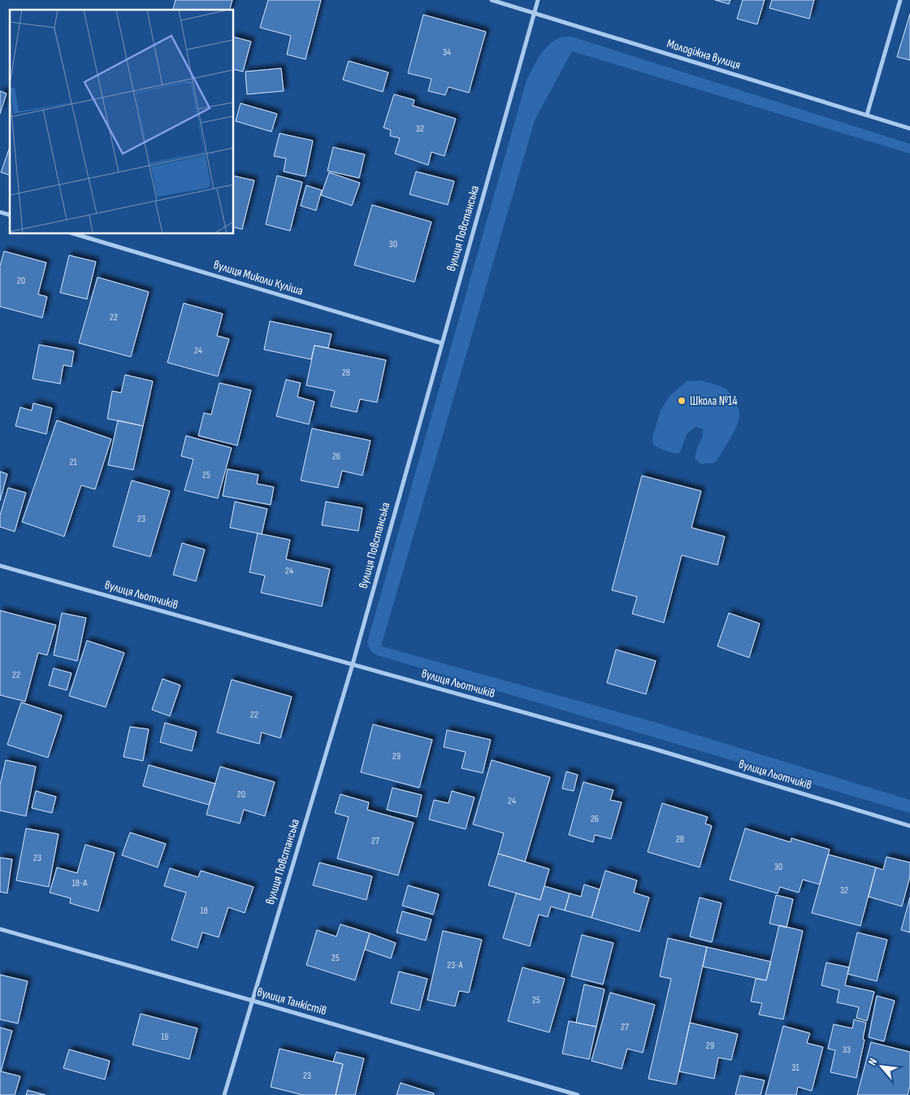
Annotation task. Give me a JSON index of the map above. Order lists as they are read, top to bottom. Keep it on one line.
{"streets":{"street":["Молодіжна вулиця","вулиця Повстанська","вулиця Миколи Куліша","вулиця Льотчиків","вулиця Танкістів"]},"crossings":[["Молодіжна вулиця","вулиця Повстанська"],["вулиця Повстанська","вулиця Миколи Куліша"],["вулиця Повстанська","вулиця Льотчиків"],["вулиця Повстанська","вулиця Танкістів"]],"places":["Школа №14"],"house_numbers":["34","32","30","20","22","24","28","26","21","25","23","24","22","22","29","20","24","26","28","27","23","30","18-А","32","18","25","23-А","25","27","16","29","33","31","23"],"north":"top left"}
